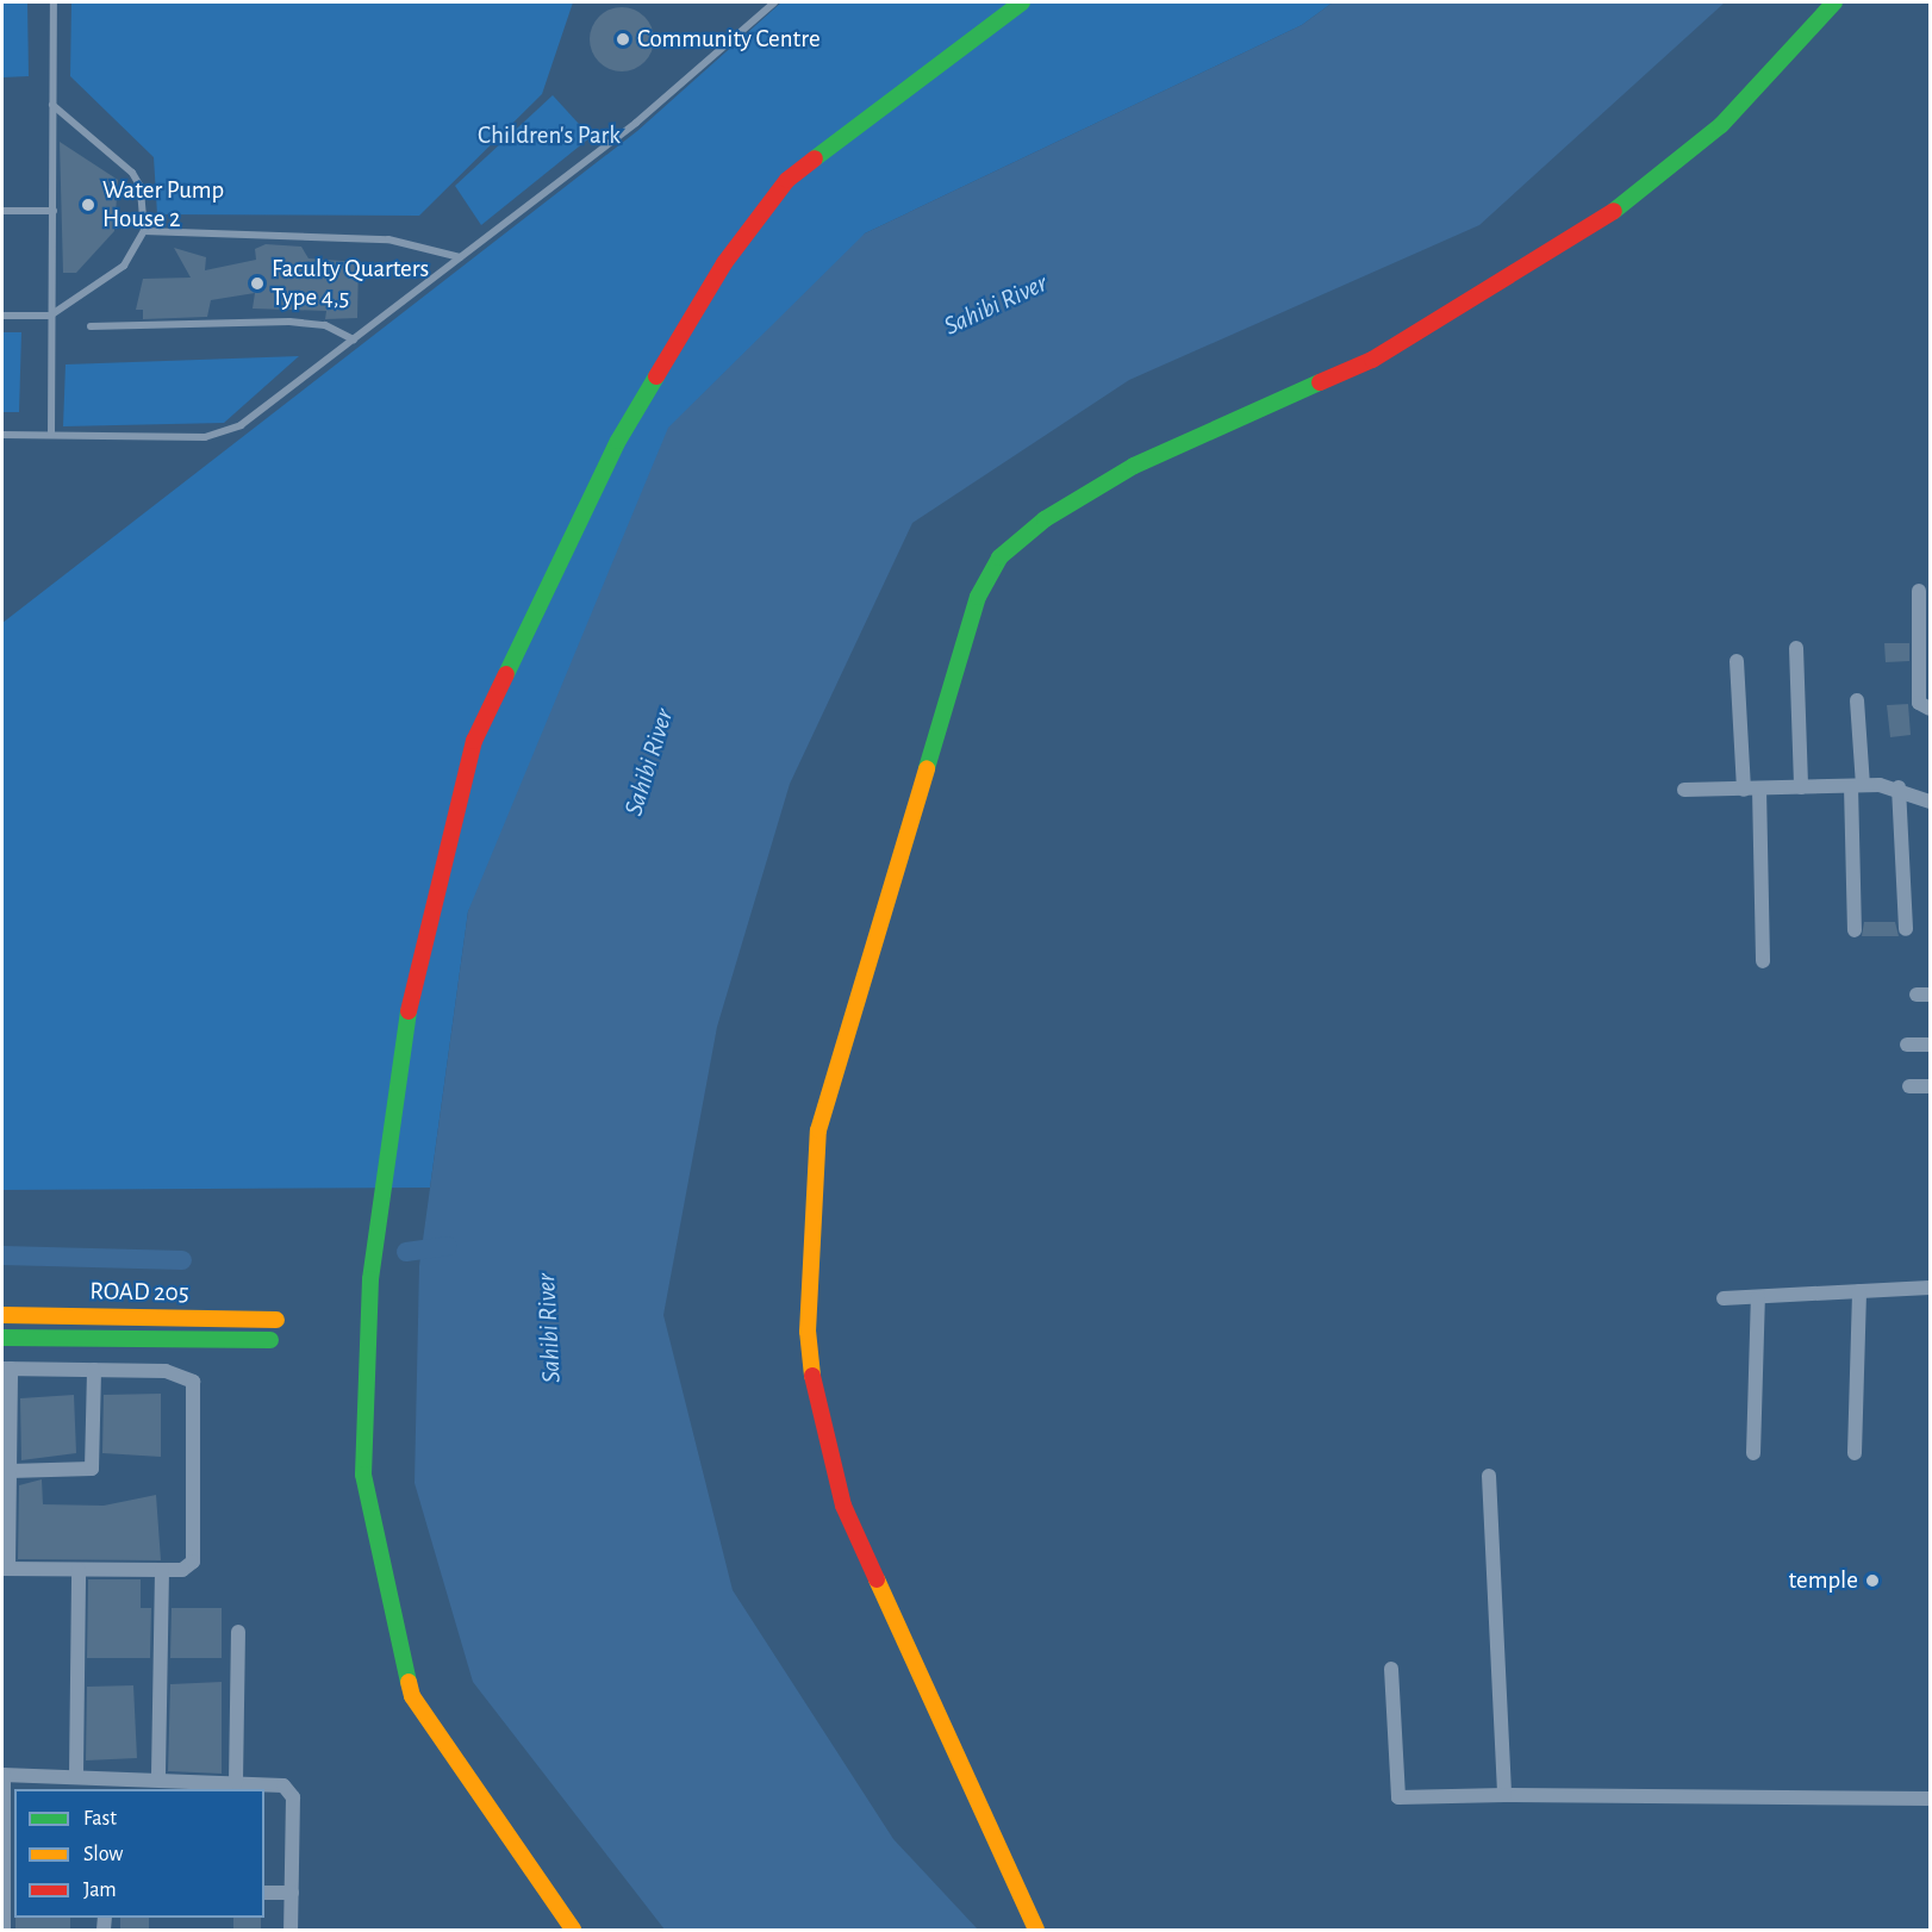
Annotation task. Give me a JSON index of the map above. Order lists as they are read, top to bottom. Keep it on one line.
{"streets":{"street":["ROAD 205"]},"water":["Sahibi River"],"parks":["Children's Park"],"places":["Community Centre","Water Pump House 2","Faculty Quarters Type 4,5","temple"],"legend":["Fast","Slow","Jam"]}
